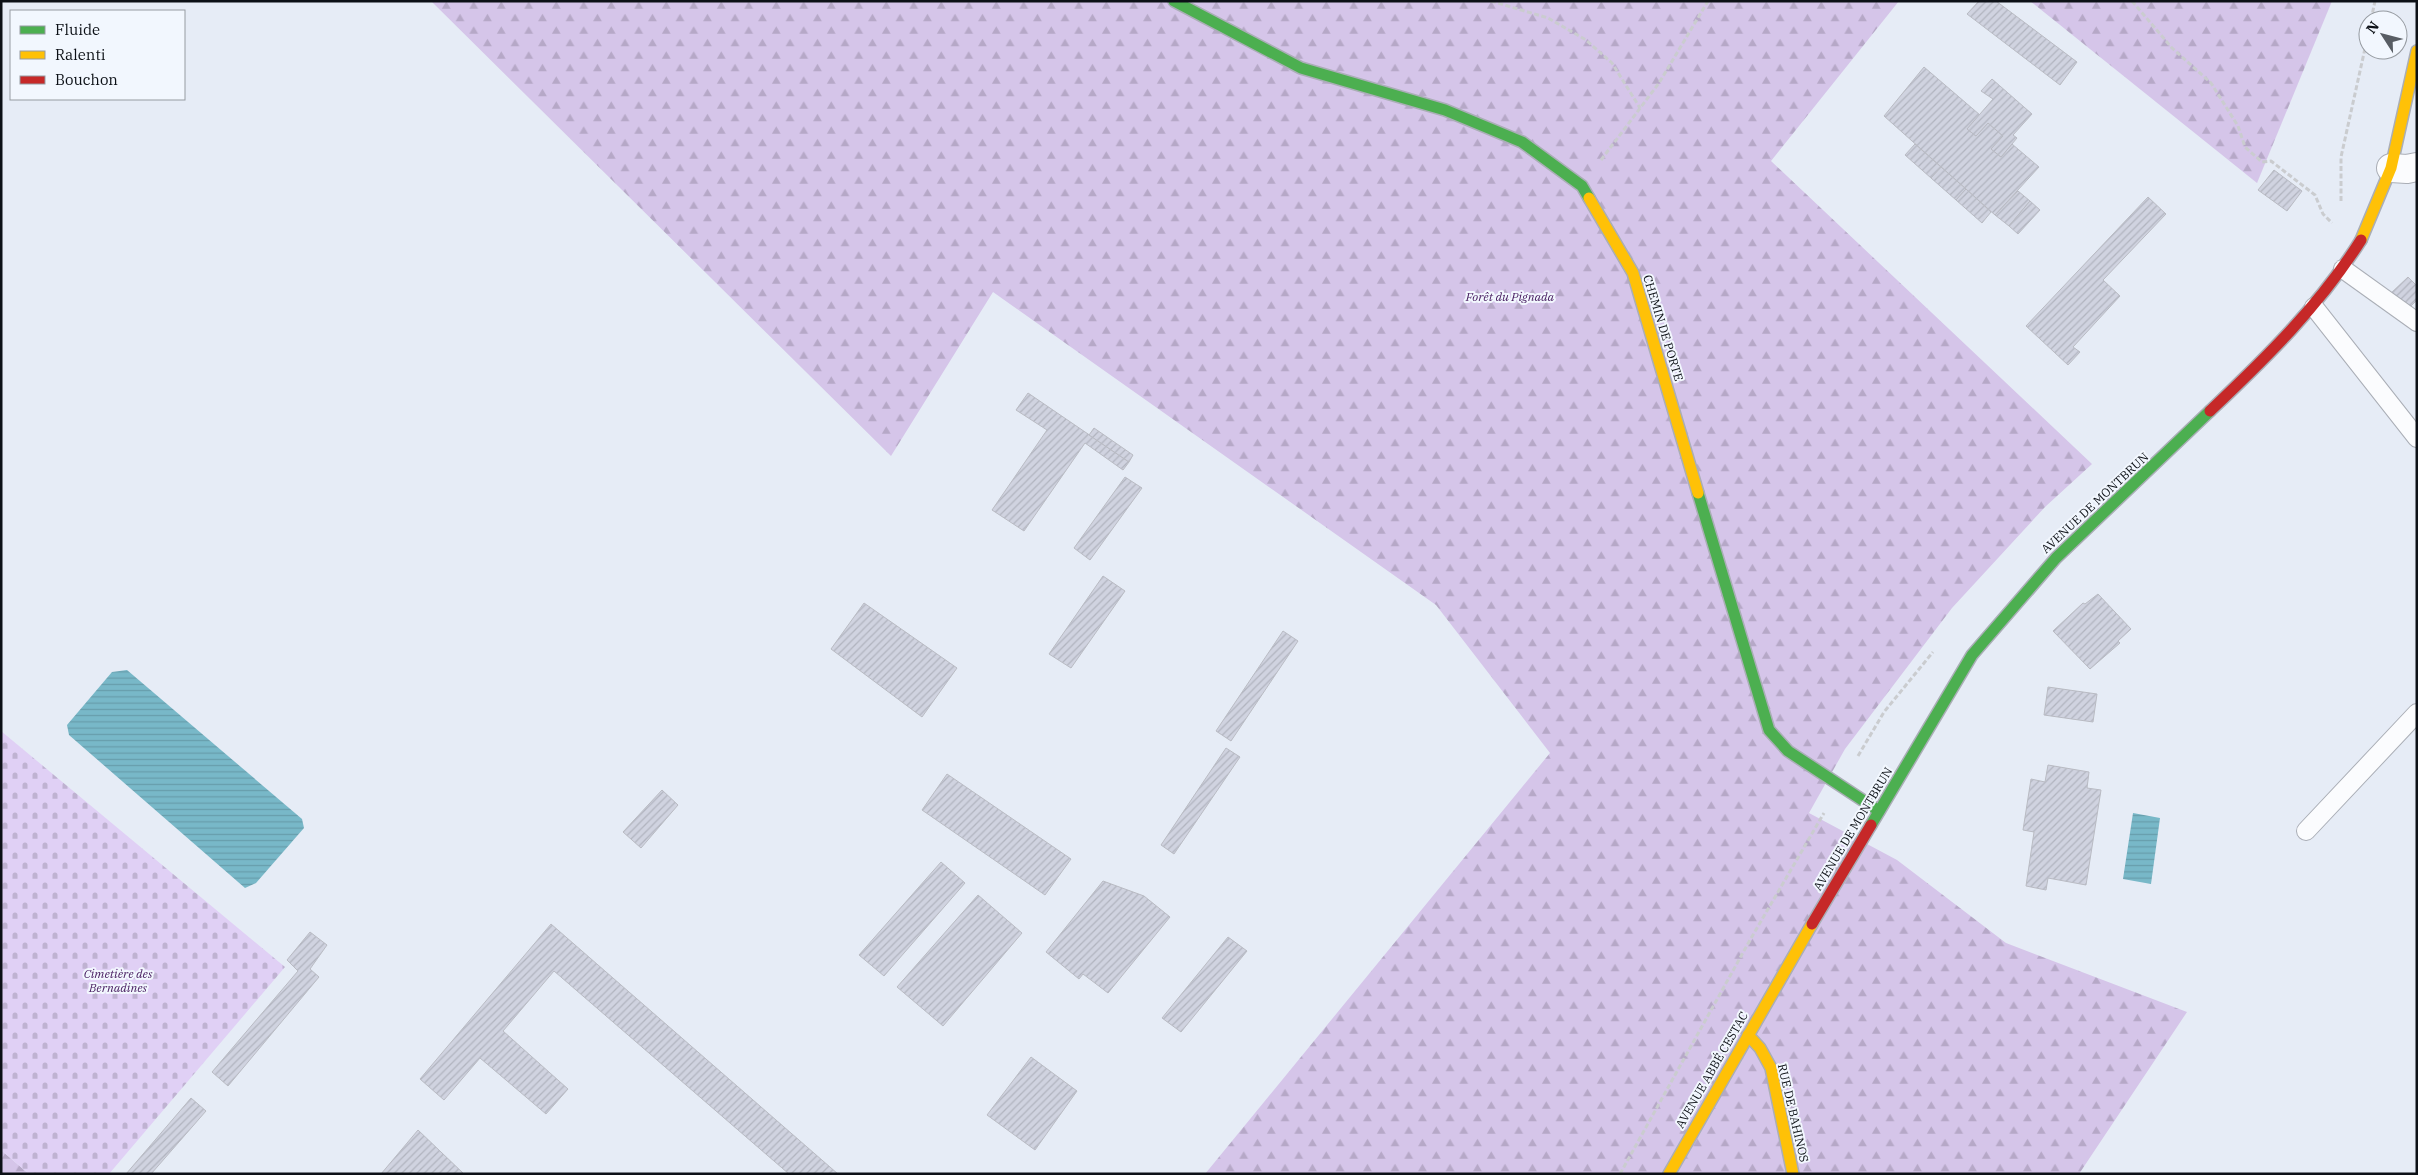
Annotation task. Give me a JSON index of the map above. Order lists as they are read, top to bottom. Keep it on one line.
{"streets":{"street":["CHEMIN DE PORTE","AVENUE DE MONTBRUN","AVENUE ABBÉ CESTAC","RUE DE BAHINOS"]},"crossings":[["CHEMIN DE PORTE","AVENUE DE MONTBRUN"],["AVENUE DE MONTBRUN","AVENUE ABBÉ CESTAC"],["AVENUE ABBÉ CESTAC","RUE DE BAHINOS"]],"parks":["Forêt du Pignada","Cimetière des Bernadines"],"legend":["Fluide","Ralenti","Bouchon"],"north":"top left"}
